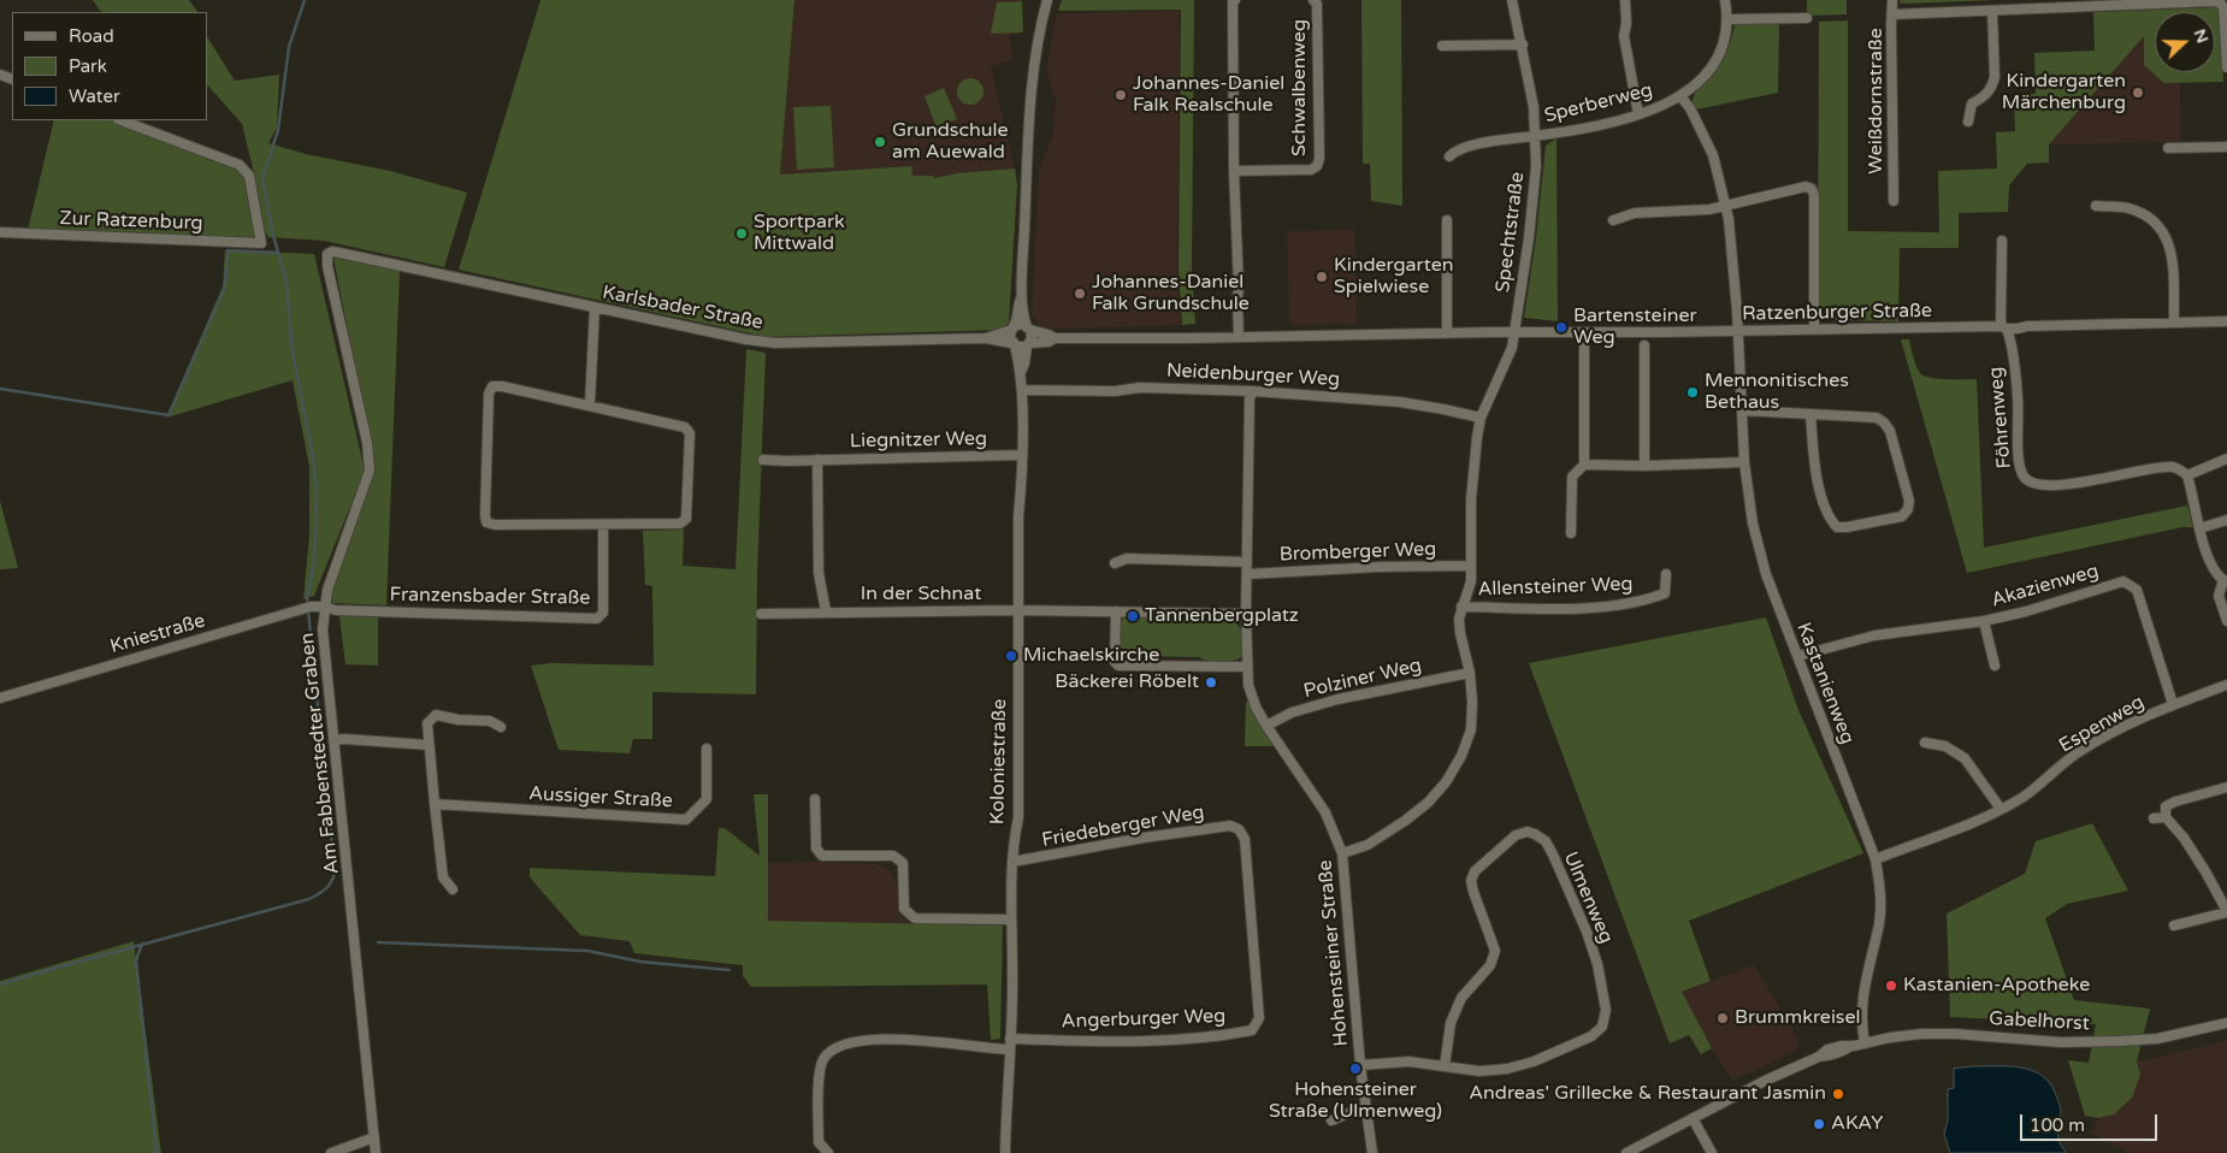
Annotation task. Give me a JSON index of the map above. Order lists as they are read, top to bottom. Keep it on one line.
{"streets":{"street":["Schwalbenweg","Weißdornstraße","Sperberweg","Zur Ratzenburg","Spechtstraße","Karlsbader Straße","Ratzenburger Straße","Neidenburger Weg","Föhrenweg","Liegnitzer Weg","Bromberger Weg","Akazienweg","Allensteiner Weg","In der Schnat","Franzensbader Straße","Kniestraße","Polziner Weg","Kastanienweg","Espenweg","Am Fabbenstedter Graben","Koloniestraße","Aussiger Straße","Friedeberger Weg","Ulmenweg","Hohensteiner Straße","Angerburger Weg","Gabelhorst"]},"crossings":[["Sperberweg","Spechtstraße"],["Sperberweg","Kastanienweg"],["Spechtstraße","Ratzenburger Straße"],["Karlsbader Straße","Ratzenburger Straße"],["Karlsbader Straße","Am Fabbenstedter Graben"],["Karlsbader Straße","Koloniestraße"],["Ratzenburger Straße","Föhrenweg"],["Ratzenburger Straße","Kastanienweg"],["Ratzenburger Straße","Koloniestraße"],["Neidenburger Weg","Koloniestraße"],["Liegnitzer Weg","Koloniestraße"],["Akazienweg","Kastanienweg"],["Akazienweg","Espenweg"],["In der Schnat","Koloniestraße"],["Franzensbader Straße","Kniestraße"],["Franzensbader Straße","Am Fabbenstedter Graben"],["Kniestraße","Am Fabbenstedter Graben"],["Polziner Weg","Hohensteiner Straße"],["Kastanienweg","Espenweg"],["Kastanienweg","Gabelhorst"],["Koloniestraße","Friedeberger Weg"],["Koloniestraße","Angerburger Weg"],["Friedeberger Weg","Angerburger Weg"],["Ulmenweg","Hohensteiner Straße"]],"places":["Kindergarten Märchenburg","Johannes-Daniel Falk Realschule","Grundschule am Auewald","Sportpark Mittwald","Kindergarten Spielwiese","Johannes-Daniel Falk Grundschule","Bartensteiner Weg","Mennonitisches Bethaus","Tannenbergplatz","Michaelskirche","Bäckerei Röbelt","Kastanien-Apotheke","Brummkreisel","Hohensteiner Straße (Ulmenweg)","Andreas' Grillecke & Restaurant Jasmin","AKAY"],"legend":["Road","Park","Water"],"scale_bar":"100 m","north":"right"}
